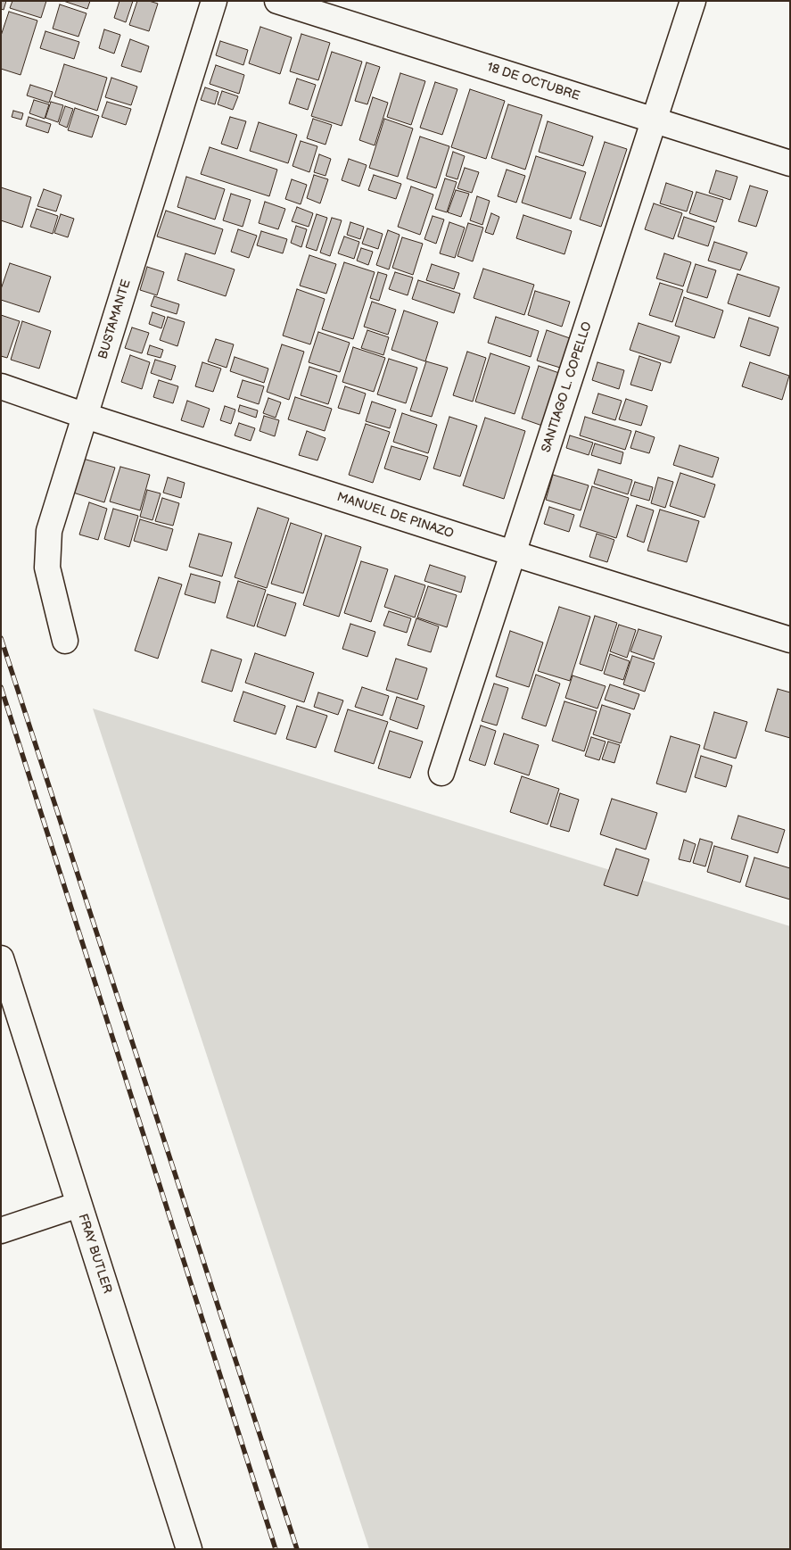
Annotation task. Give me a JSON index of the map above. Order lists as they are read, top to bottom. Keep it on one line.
{"streets":{"street":["18 DE OCTUBRE","BUSTAMANTE","SANTIAGO L. COPELLO","MANUEL DE PINAZO","FRAY BUTLER"]},"crossings":[["18 DE OCTUBRE","SANTIAGO L. COPELLO"],["BUSTAMANTE","MANUEL DE PINAZO"],["SANTIAGO L. COPELLO","MANUEL DE PINAZO"]]}
